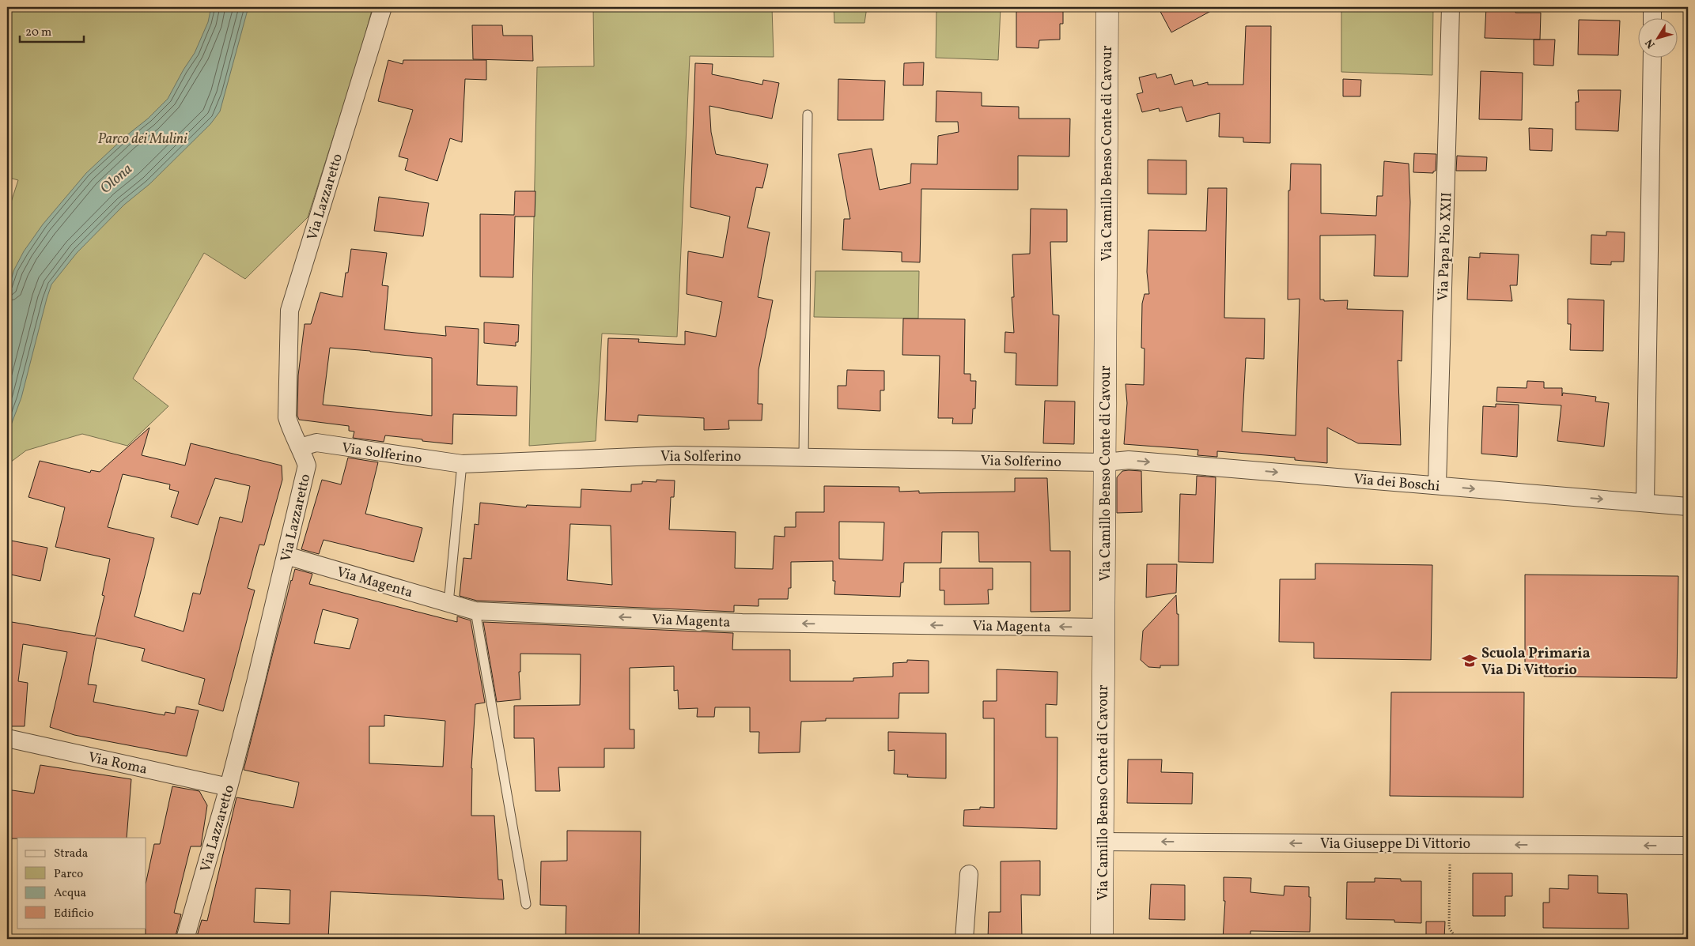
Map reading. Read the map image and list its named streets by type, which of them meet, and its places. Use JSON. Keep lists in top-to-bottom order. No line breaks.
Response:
{"streets":{"street":["Via Camillo Benso Conte di Cavour","Via Lazzaretto","Via Papa Pio XXII","Via Solferino","Via dei Boschi","Via Magenta","Via Roma","Via Giuseppe Di Vittorio"]},"crossings":[["Via Camillo Benso Conte di Cavour","Via Solferino"],["Via Camillo Benso Conte di Cavour","Via dei Boschi"],["Via Camillo Benso Conte di Cavour","Via Magenta"],["Via Camillo Benso Conte di Cavour","Via Giuseppe Di Vittorio"],["Via Lazzaretto","Via Solferino"],["Via Lazzaretto","Via Magenta"],["Via Lazzaretto","Via Roma"],["Via Papa Pio XXII","Via dei Boschi"],["Via Solferino","Via dei Boschi"]],"one_way":["Via dei Boschi","Via Magenta","Via Giuseppe Di Vittorio"],"water":["Olona"],"parks":["Parco dei Mulini"],"places":{"school or university":["Scuola Primaria Via Di Vittorio"]},"legend":["Strada","Parco","Acqua","Edificio"],"scale_bar":"20 m","north":"bottom left"}
